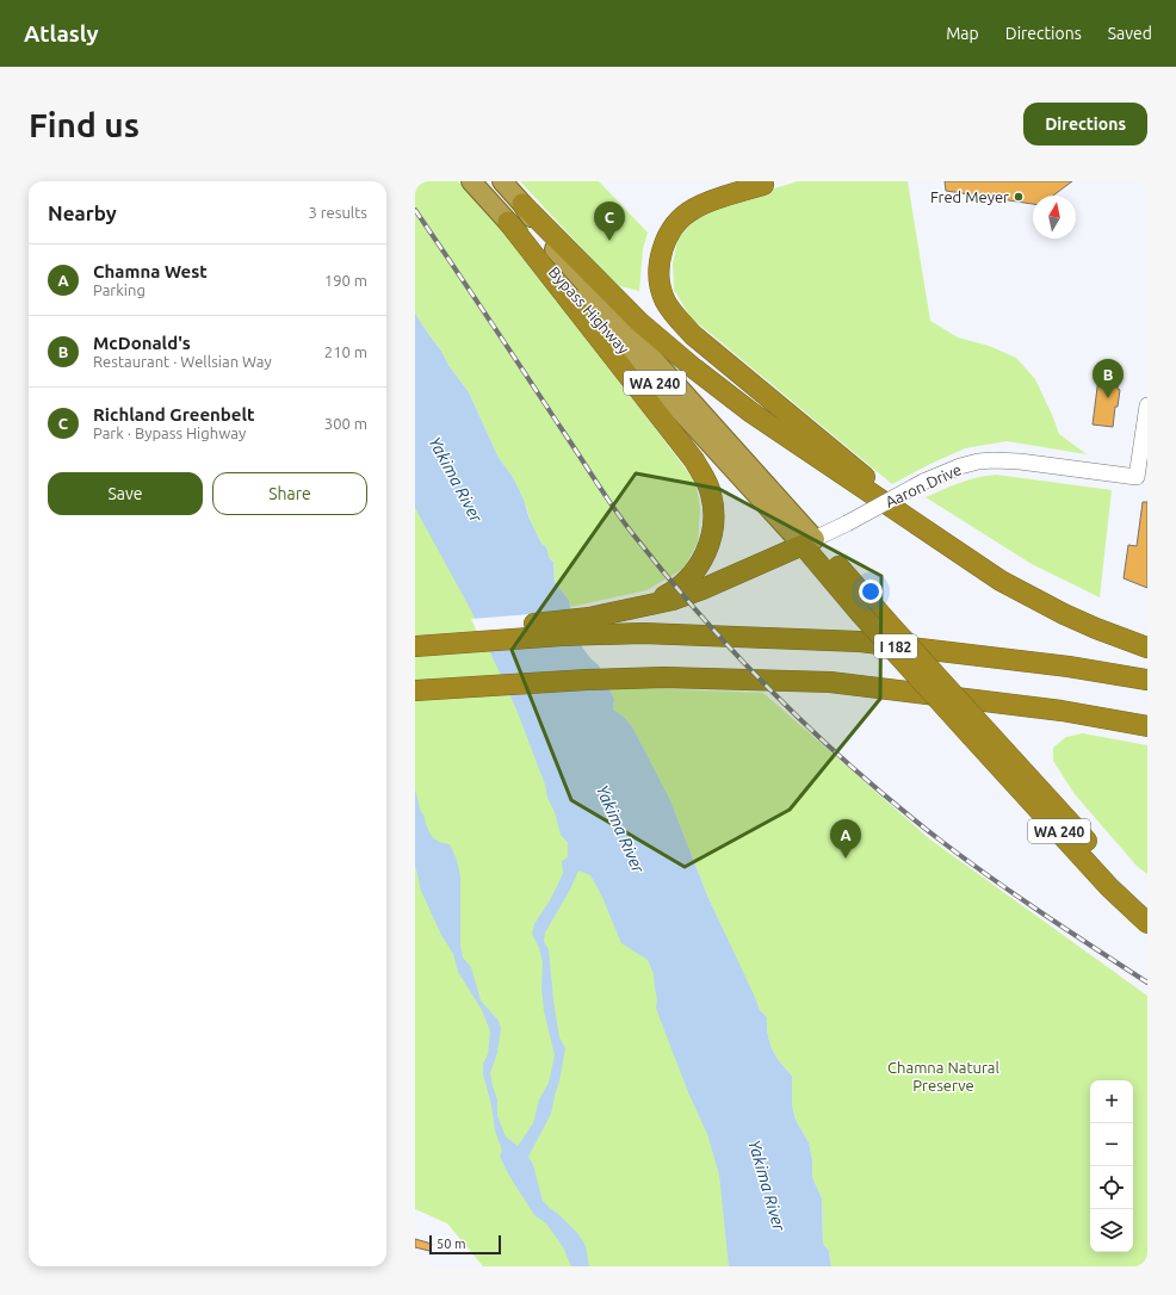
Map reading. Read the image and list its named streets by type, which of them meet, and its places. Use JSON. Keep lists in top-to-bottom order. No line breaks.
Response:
{"streets":{"highway":["Bypass Highway","WA 240","I 182"],"main road":["Aaron Drive"]},"crossings":[["Bypass Highway","WA 240"],["Bypass Highway","Aaron Drive"],["WA 240","Aaron Drive"]],"water":["Yakima River"],"parks":["Chamna Natural Preserve"],"places":["Fred Meyer"],"scale_bar":"50 m","north":"top","page":{"header":"Atlasly","nav":["Map","Directions","Saved"],"buttons":["Directions",["Save","Share"]],"title":"Find us","heading":["Nearby","3 results"],"pins":["C","B","A"],"list":[{"mark":"A","name":"Chamna West","note":"Parking","value":"190 m"},{"mark":"B","name":"McDonald's","note":"Restaurant · Wellsian Way","value":"210 m"},{"mark":"C","name":"Richland Greenbelt","note":"Park · Bypass Highway","value":"300 m"}],"map_buttons":["+","−"],"scale":"50 m"}}
